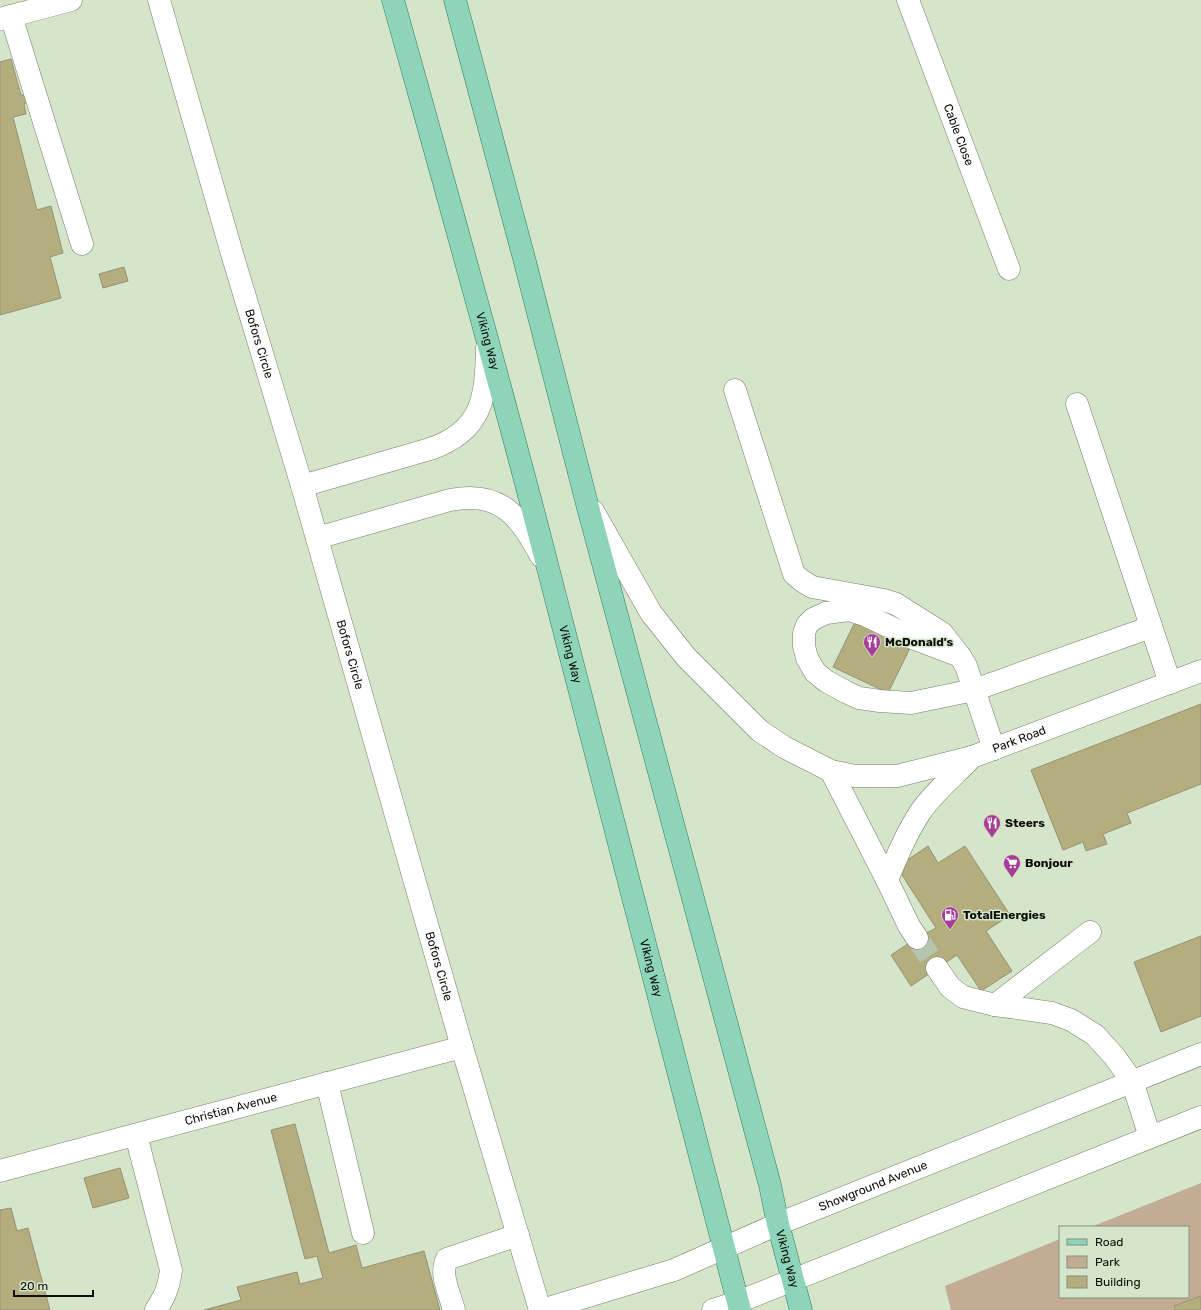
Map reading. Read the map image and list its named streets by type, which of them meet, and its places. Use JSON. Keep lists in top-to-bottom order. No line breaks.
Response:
{"streets":{"main road":["Viking Way"],"street":["Cable Close","Bofors Circle","Park Road","Christian Avenue","Showground Avenue"]},"crossings":[["Viking Way","Park Road"],["Viking Way","Showground Avenue"],["Bofors Circle","Christian Avenue"],["Bofors Circle","Showground Avenue"]],"places":{"restaurant":["McDonald's","Steers"],"supermarket":["Bonjour"],"fuel station":["TotalEnergies"]},"legend":["Road","Park","Building"],"scale_bar":"20 m"}
